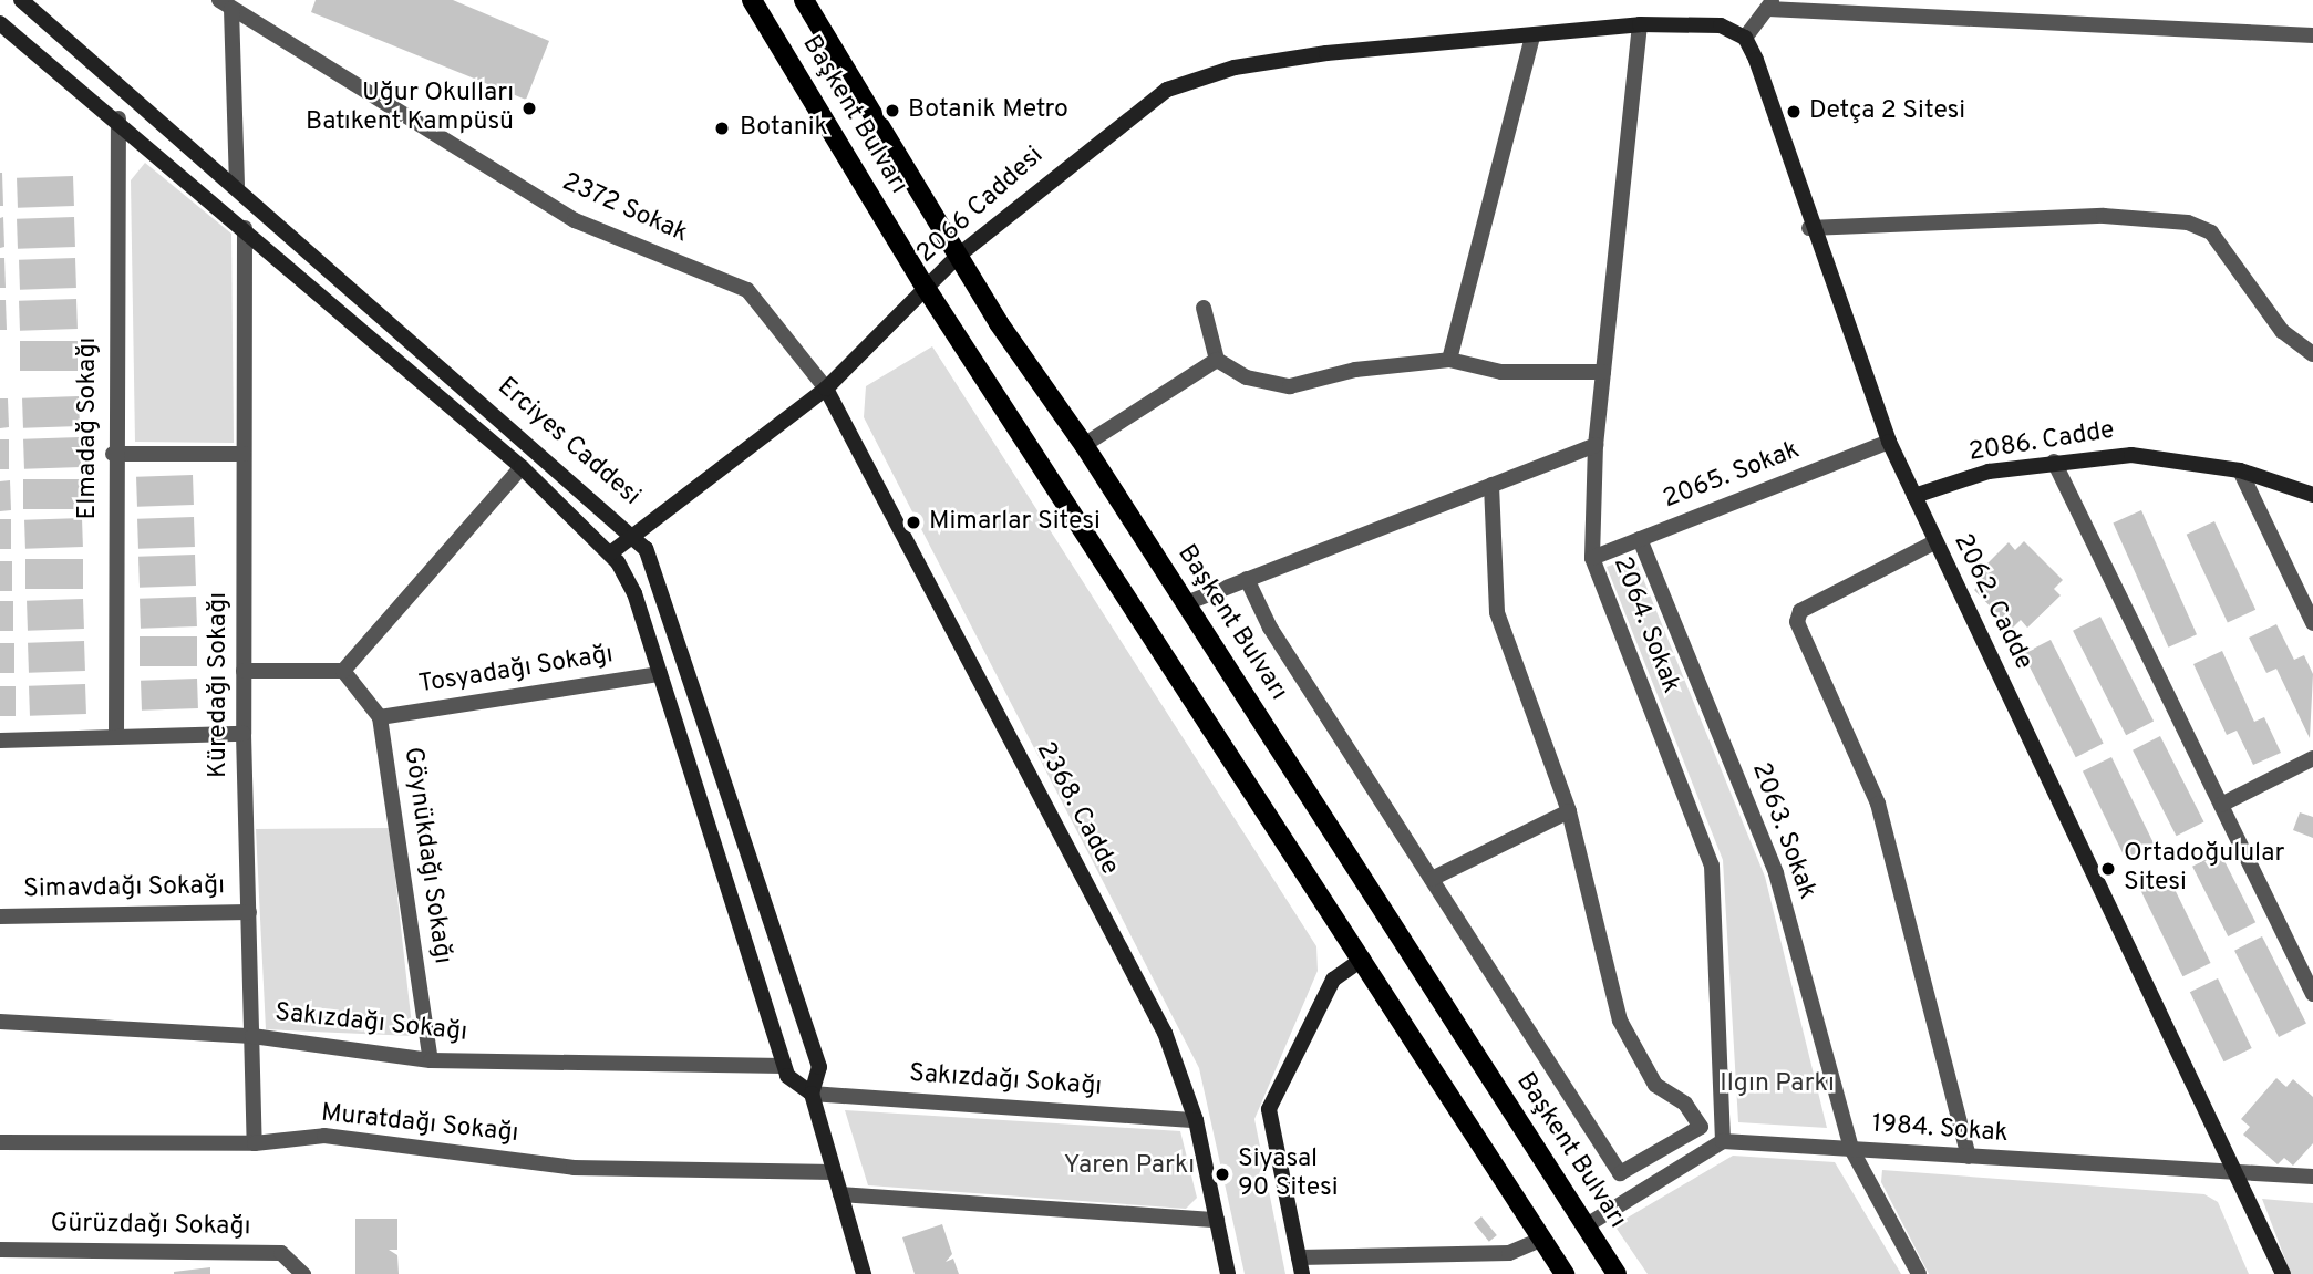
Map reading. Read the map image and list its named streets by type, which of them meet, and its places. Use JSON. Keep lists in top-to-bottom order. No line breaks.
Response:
{"streets":{"main road":["Başkent Bulvarı"],"street":["2066 Caddesi","2372 Sokak","Elmadağ Sokağı","Erciyes Caddesi","2086. Cadde","2065. Sokak","2062. Cadde","2064. Sokak","Tosyadağı Sokağı","Küredağı Sokağı","2368. Cadde","2063. Sokak","Göynükdağı Sokağı","Simavdağı Sokağı","Sakızdağı Sokağı","Muratdağı Sokağı","1984. Sokak","Gürüzdağı Sokağı"]},"crossings":[["Başkent Bulvarı","2066 Caddesi"],["2066 Caddesi","2372 Sokak"],["2066 Caddesi","Erciyes Caddesi"],["2066 Caddesi","2062. Cadde"],["2066 Caddesi","2064. Sokak"],["2066 Caddesi","2368. Cadde"],["2372 Sokak","2368. Cadde"],["Elmadağ Sokağı","Erciyes Caddesi"],["Erciyes Caddesi","Tosyadağı Sokağı"],["Erciyes Caddesi","Küredağı Sokağı"],["Erciyes Caddesi","Sakızdağı Sokağı"],["Erciyes Caddesi","Muratdağı Sokağı"],["2086. Cadde","2062. Cadde"],["2065. Sokak","2062. Cadde"],["2065. Sokak","2064. Sokak"],["2065. Sokak","2063. Sokak"],["2062. Cadde","1984. Sokak"],["2064. Sokak","1984. Sokak"],["Tosyadağı Sokağı","Göynükdağı Sokağı"],["Küredağı Sokağı","Simavdağı Sokağı"],["Küredağı Sokağı","Sakızdağı Sokağı"],["Küredağı Sokağı","Muratdağı Sokağı"],["2368. Cadde","Sakızdağı Sokağı"],["2063. Sokak","1984. Sokak"],["Göynükdağı Sokağı","Sakızdağı Sokağı"]],"parks":["Ilgın Parkı","Yaren Parkı"],"places":["Uğur Okulları Batıkent Kampüsü","Botanik Metro","Detça 2 Sitesi","Botanik","Mimarlar Sitesi","Ortadoğulular Sitesi","Siyasal 90 Sitesi"]}
